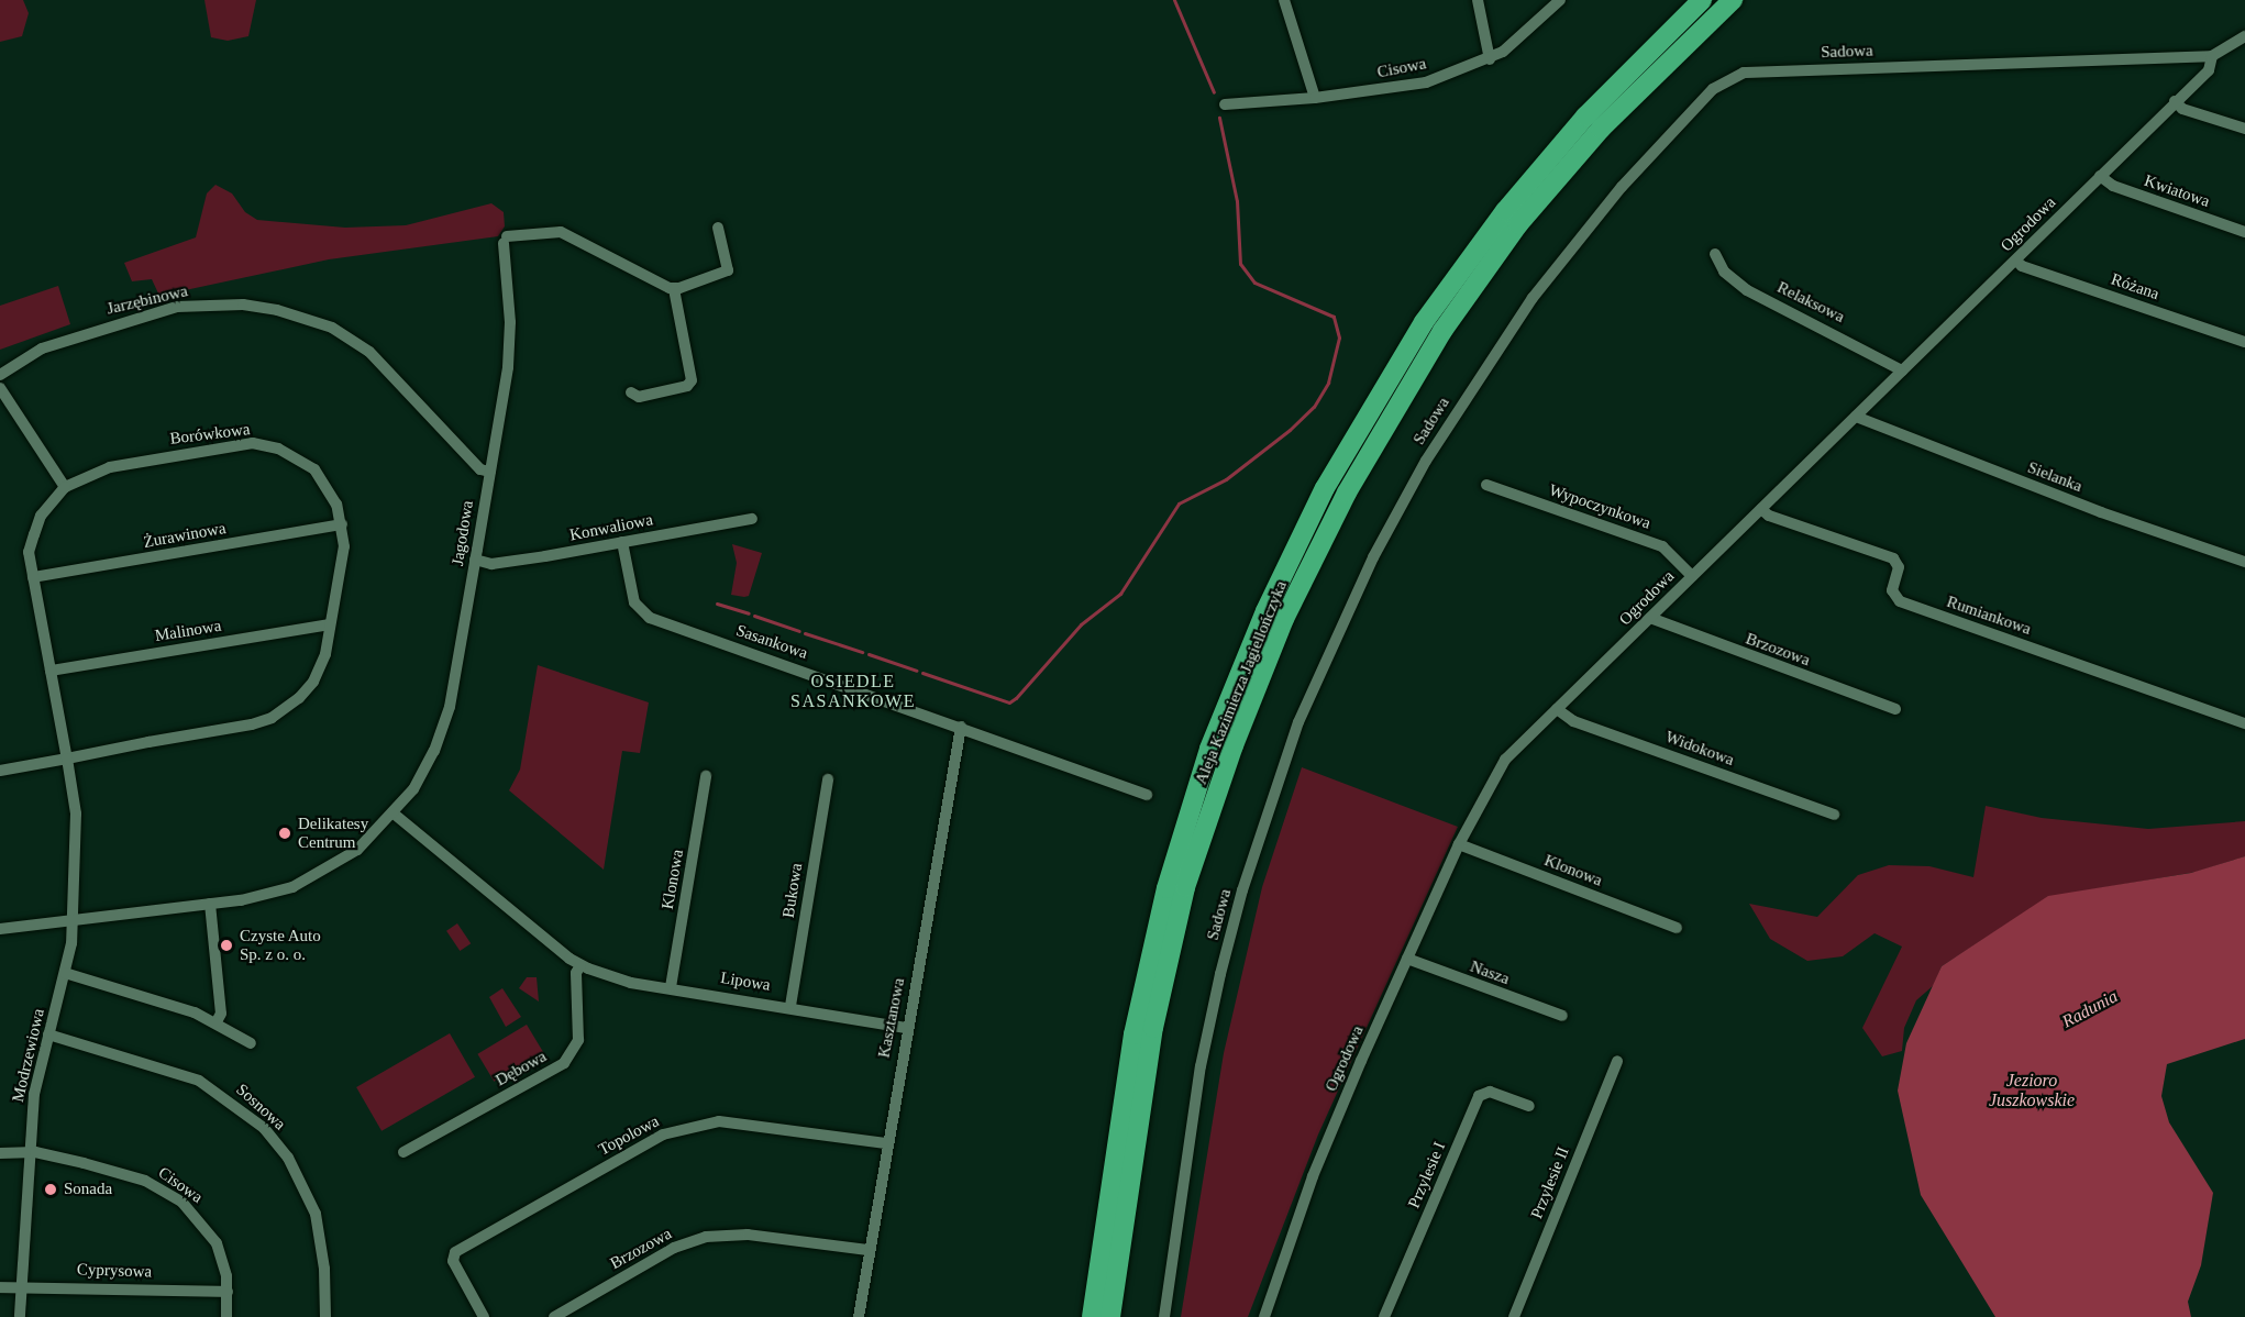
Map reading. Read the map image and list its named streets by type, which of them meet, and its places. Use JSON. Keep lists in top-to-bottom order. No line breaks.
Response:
{"streets":{"highway":["Aleja Kazimierza Jagiellończyka"],"street":["Sadowa","Cisowa","Kwiatowa","Ogrodowa","Różana","Jarzębinowa","Relaksowa","Borówkowa","Sielanka","Wypoczynkowa","Konwaliowa","Jagodowa","Żurawinowa","Rumiankowa","Malinowa","Sasankowa","Brzozowa","Widokowa","Klonowa","Bukowa","Nasza","Lipowa","Kasztanowa","Modrzewiowa","Dębowa","Sosnowa","Topolowa","Przylesie I","Przylesie II","Cyprysowa"]},"crossings":[["Sadowa","Ogrodowa"],["Cisowa","Modrzewiowa"],["Cisowa","Cyprysowa"],["Kwiatowa","Ogrodowa"],["Ogrodowa","Różana"],["Ogrodowa","Relaksowa"],["Ogrodowa","Sielanka"],["Ogrodowa","Wypoczynkowa"],["Ogrodowa","Rumiankowa"],["Ogrodowa","Brzozowa"],["Ogrodowa","Widokowa"],["Ogrodowa","Klonowa"],["Ogrodowa","Nasza"],["Jarzębinowa","Jagodowa"],["Borówkowa","Jagodowa"],["Borówkowa","Żurawinowa"],["Borówkowa","Malinowa"],["Borówkowa","Modrzewiowa"],["Konwaliowa","Jagodowa"],["Konwaliowa","Sasankowa"],["Jagodowa","Lipowa"],["Jagodowa","Modrzewiowa"],["Sasankowa","Kasztanowa"],["Brzozowa","Kasztanowa"],["Klonowa","Lipowa"],["Bukowa","Lipowa"],["Lipowa","Kasztanowa"],["Lipowa","Dębowa"],["Kasztanowa","Topolowa"],["Modrzewiowa","Sosnowa"],["Modrzewiowa","Cyprysowa"]],"districts":["OSIEDLE SASANKOWE"],"water":["Radunia","Jezioro Juszkowskie"],"places":["Delikatesy Centrum","Czyste Auto Sp. z o. o.","Sonada"]}
